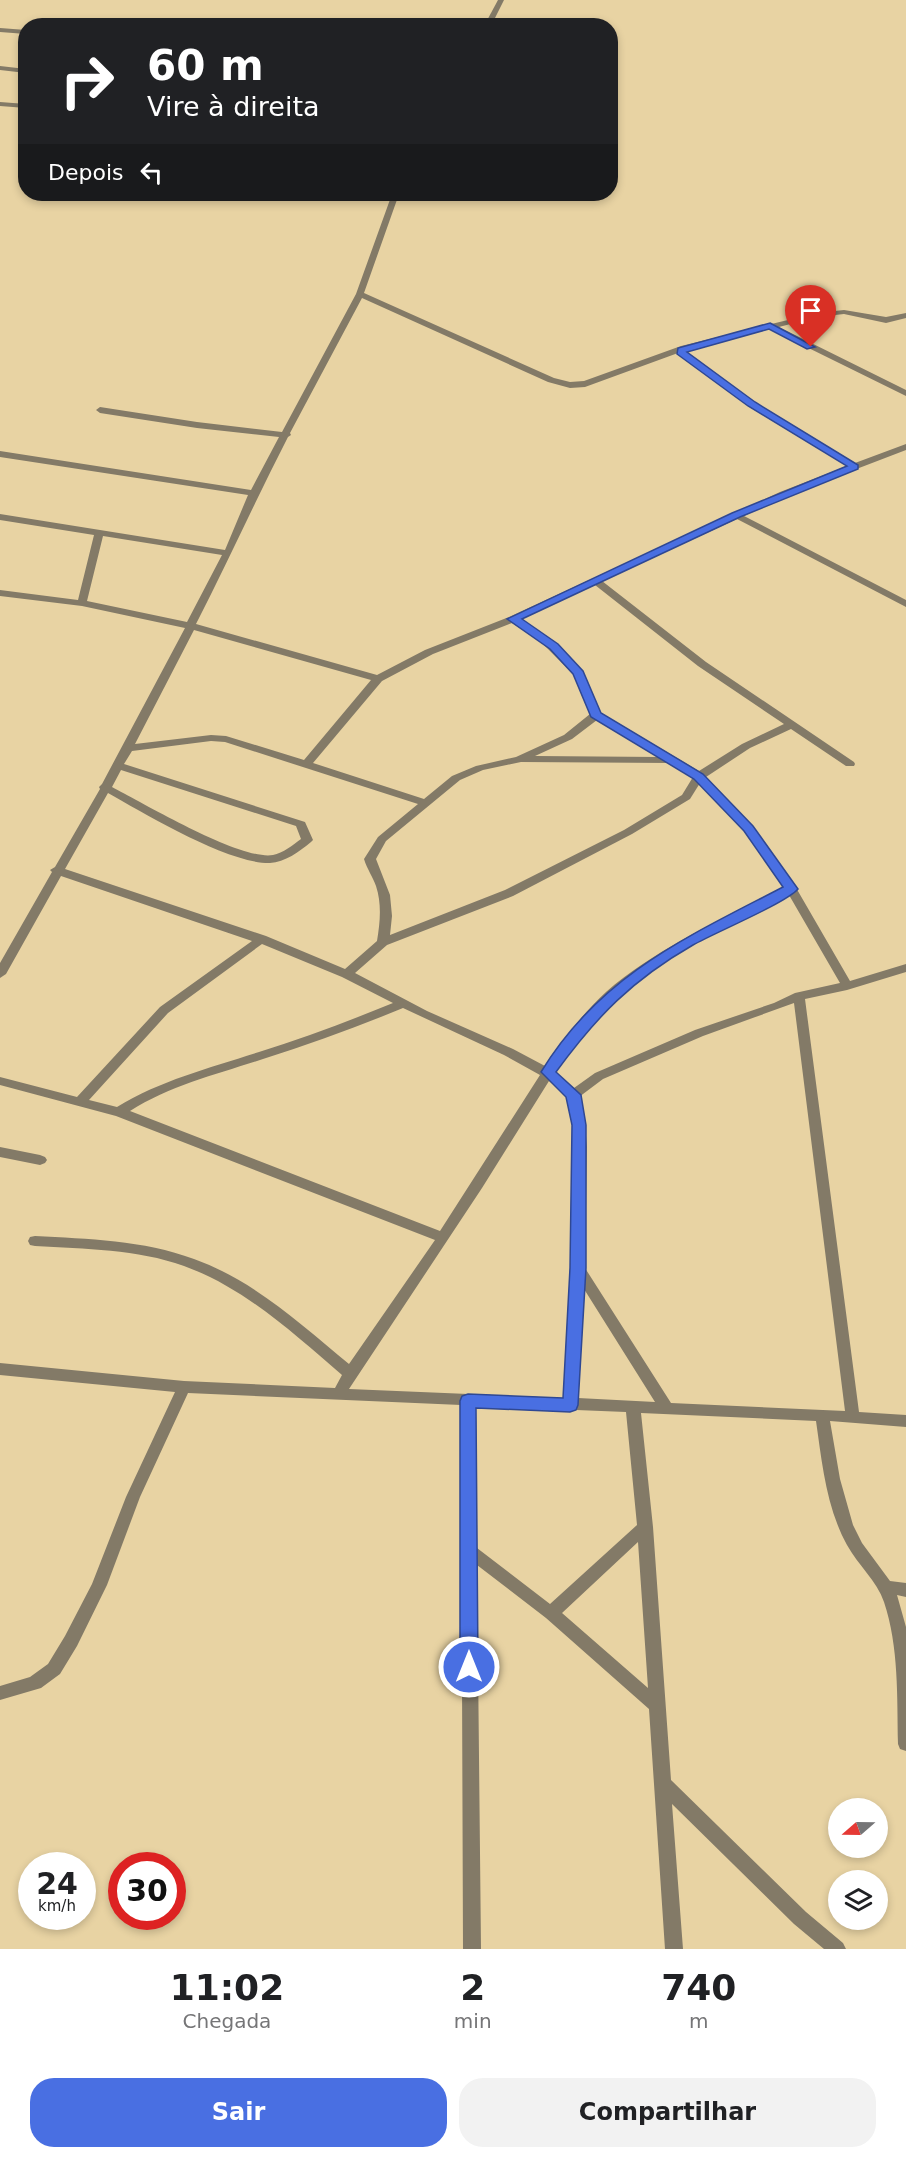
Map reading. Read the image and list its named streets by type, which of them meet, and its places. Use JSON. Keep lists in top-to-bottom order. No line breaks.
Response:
{"north":"left","page":{"turn":["60 m","Vire à direita"],"then":"Depois","speed":"24 km/h","limit":"30","eta":["11:02","Chegada","2","min","740","m"],"buttons":["Sair","Compartilhar"]}}
